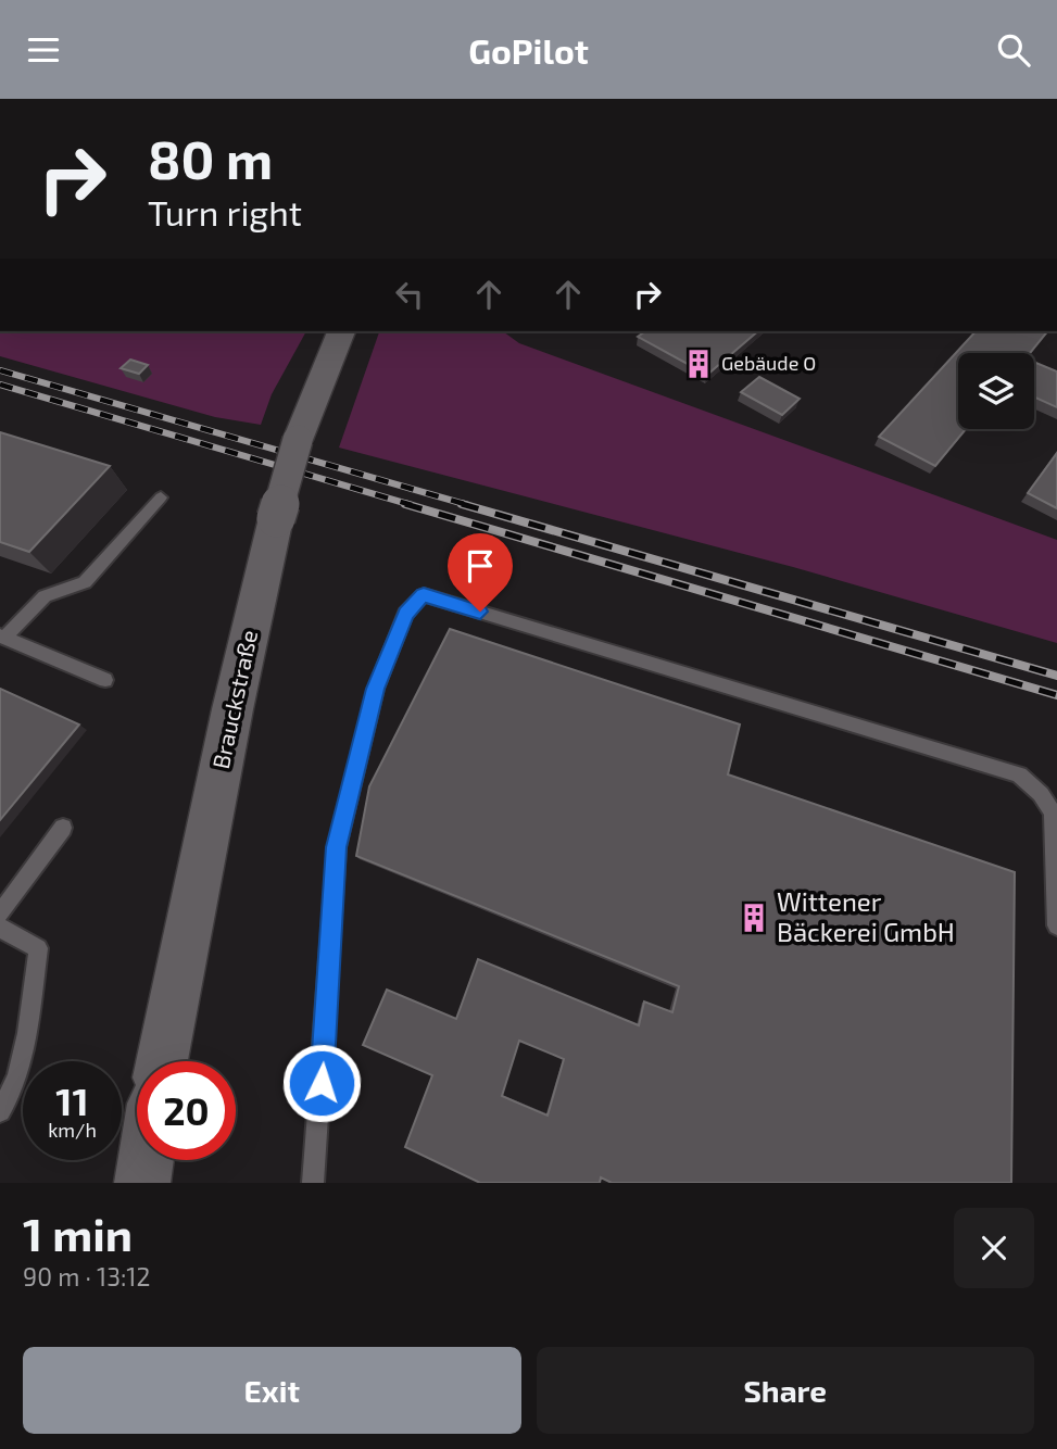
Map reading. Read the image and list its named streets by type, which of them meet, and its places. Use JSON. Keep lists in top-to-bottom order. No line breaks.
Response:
{"streets":{"street":["Brauckstraße"]},"places":{"building":["Gebäude O","Wittener Bäckerei GmbH"]},"page":{"header":"GoPilot","turn":["80 m","Turn right"],"speed":"11 km/h","limit":"20","heading":["1 min","90 m · 13:12"],"buttons":["Exit","Share"]}}
